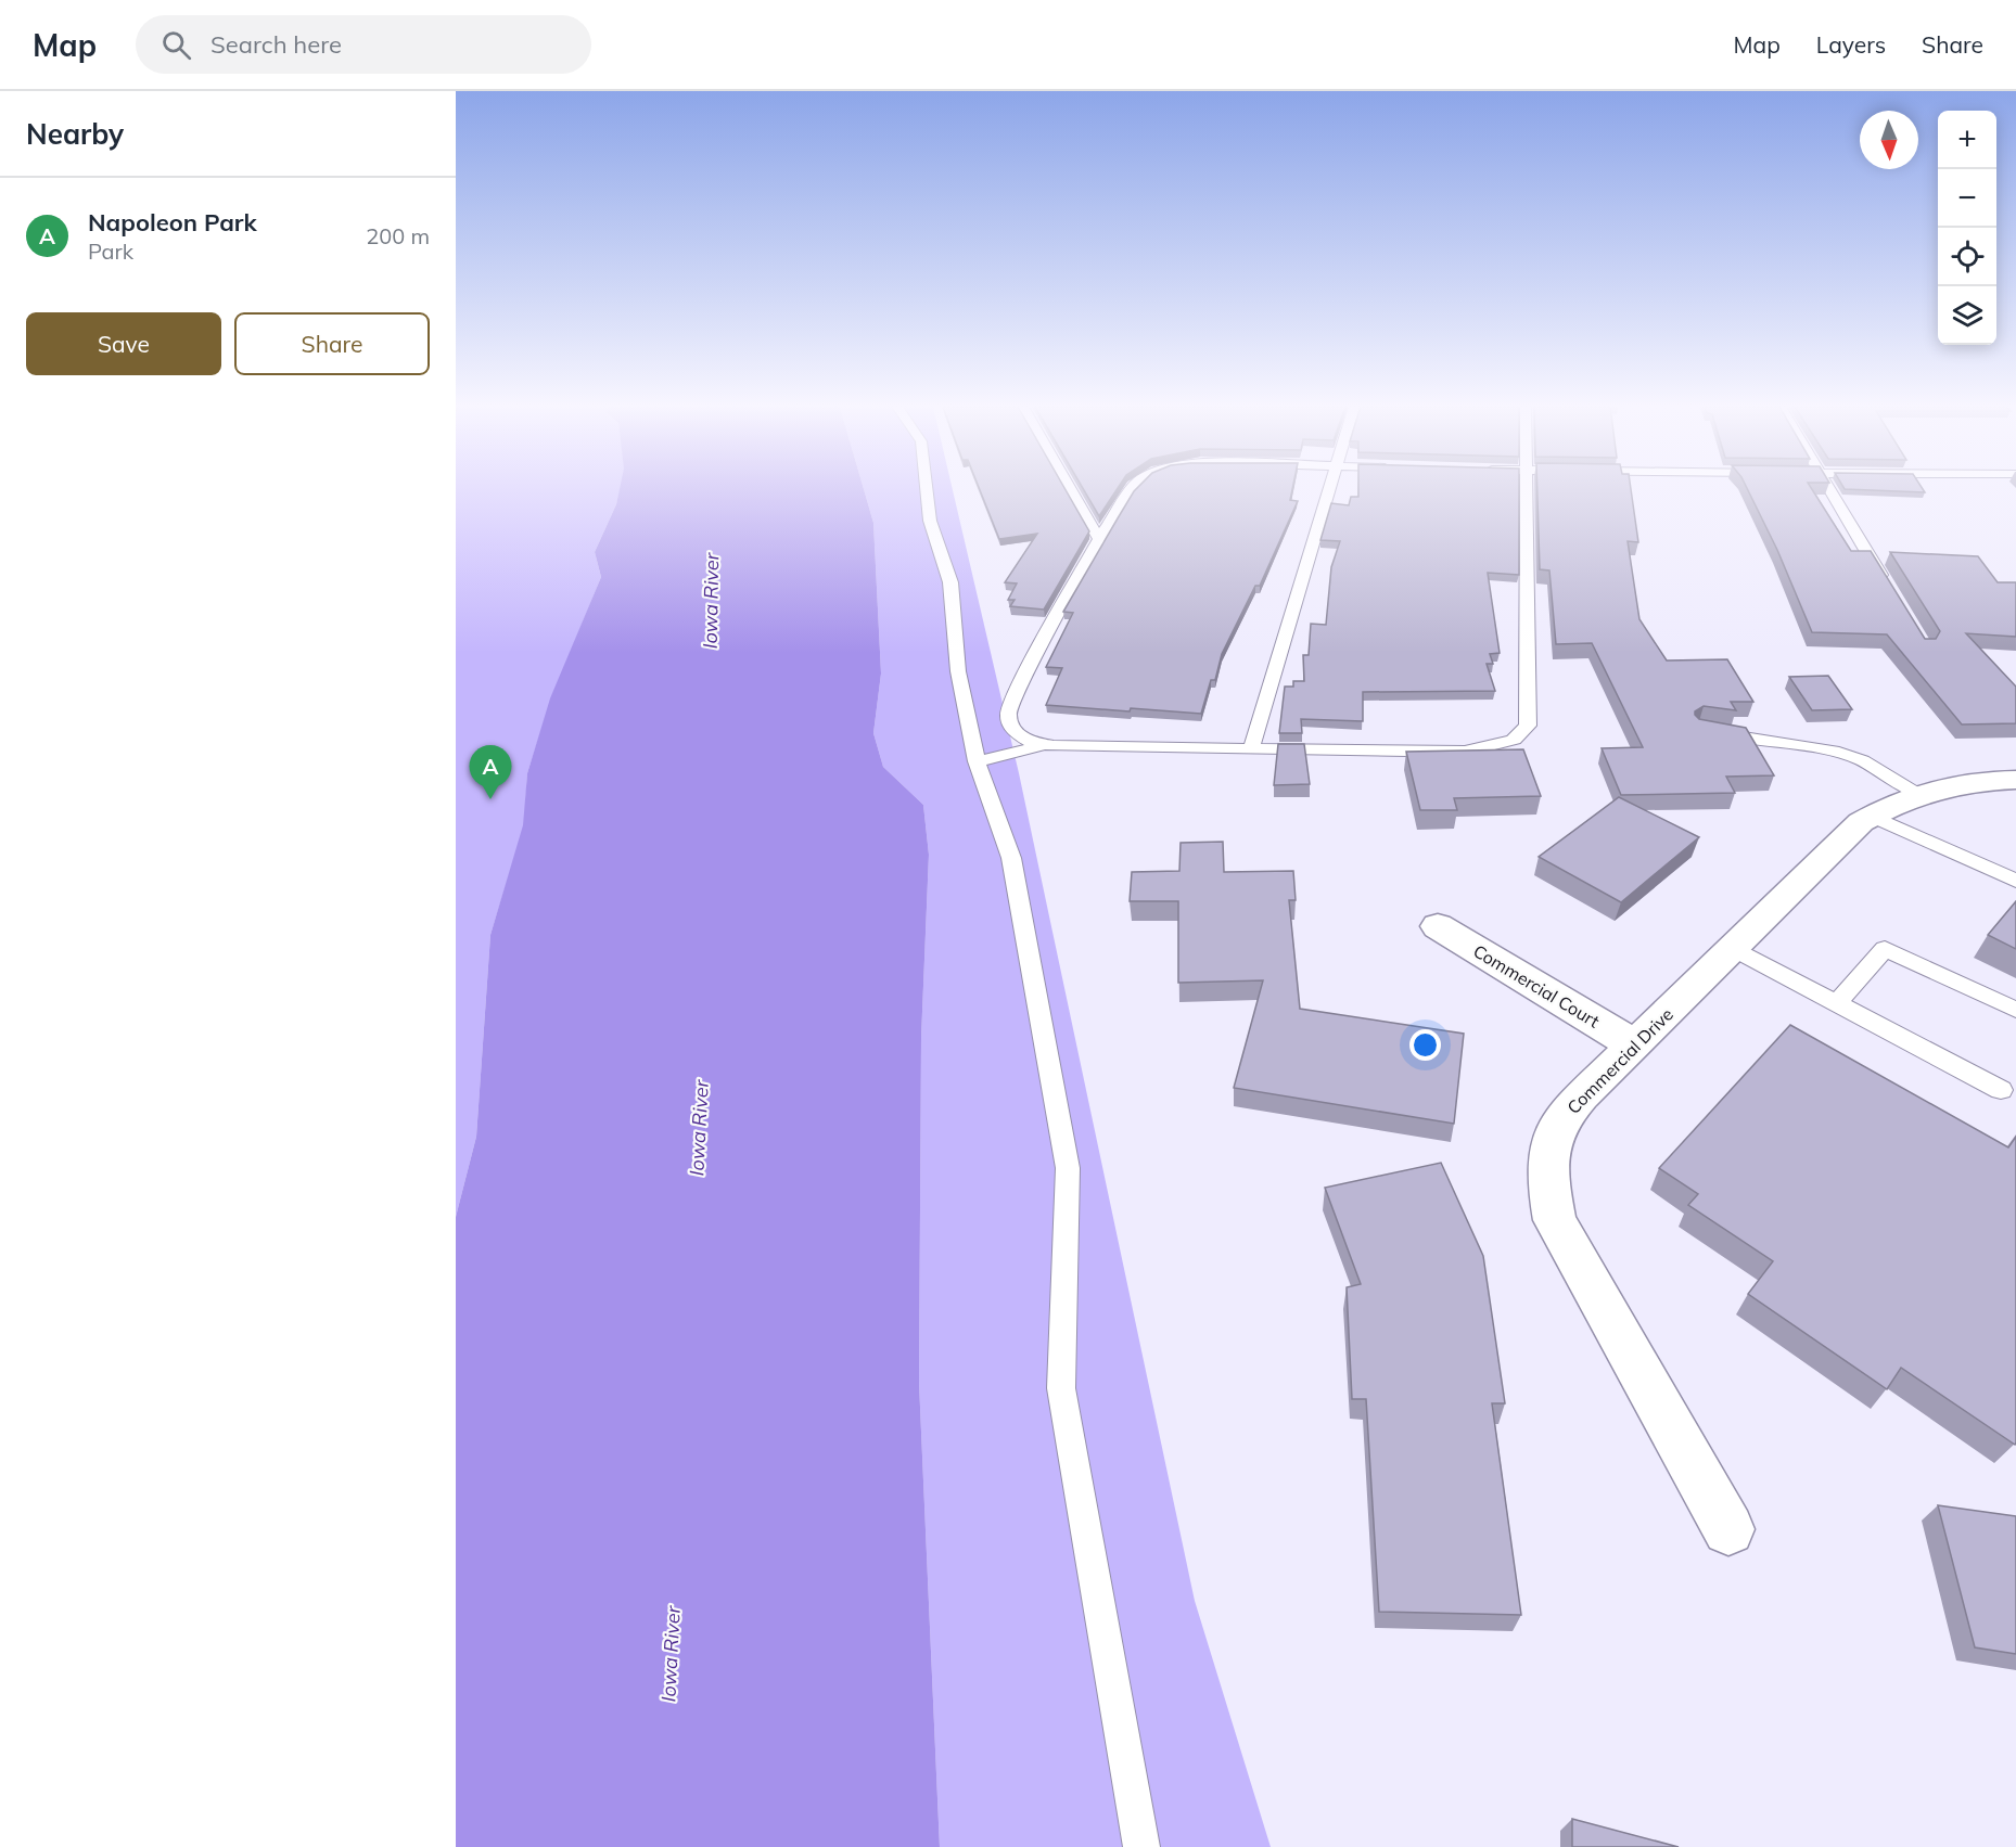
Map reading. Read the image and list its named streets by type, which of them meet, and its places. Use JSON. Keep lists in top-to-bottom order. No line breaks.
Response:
{"streets":{"street":["Commercial Court","Commercial Drive"]},"crossings":[["Commercial Court","Commercial Drive"]],"water":["Iowa River"],"north":"bottom","page":{"header":"Map","search":"Search here","nav":["Map","Layers","Share"],"heading":"Nearby","map_buttons":["+","−"],"list":[{"mark":"A","name":"Napoleon Park","note":"Park","value":"200 m"}],"buttons":["Save","Share"],"pins":"A"}}
